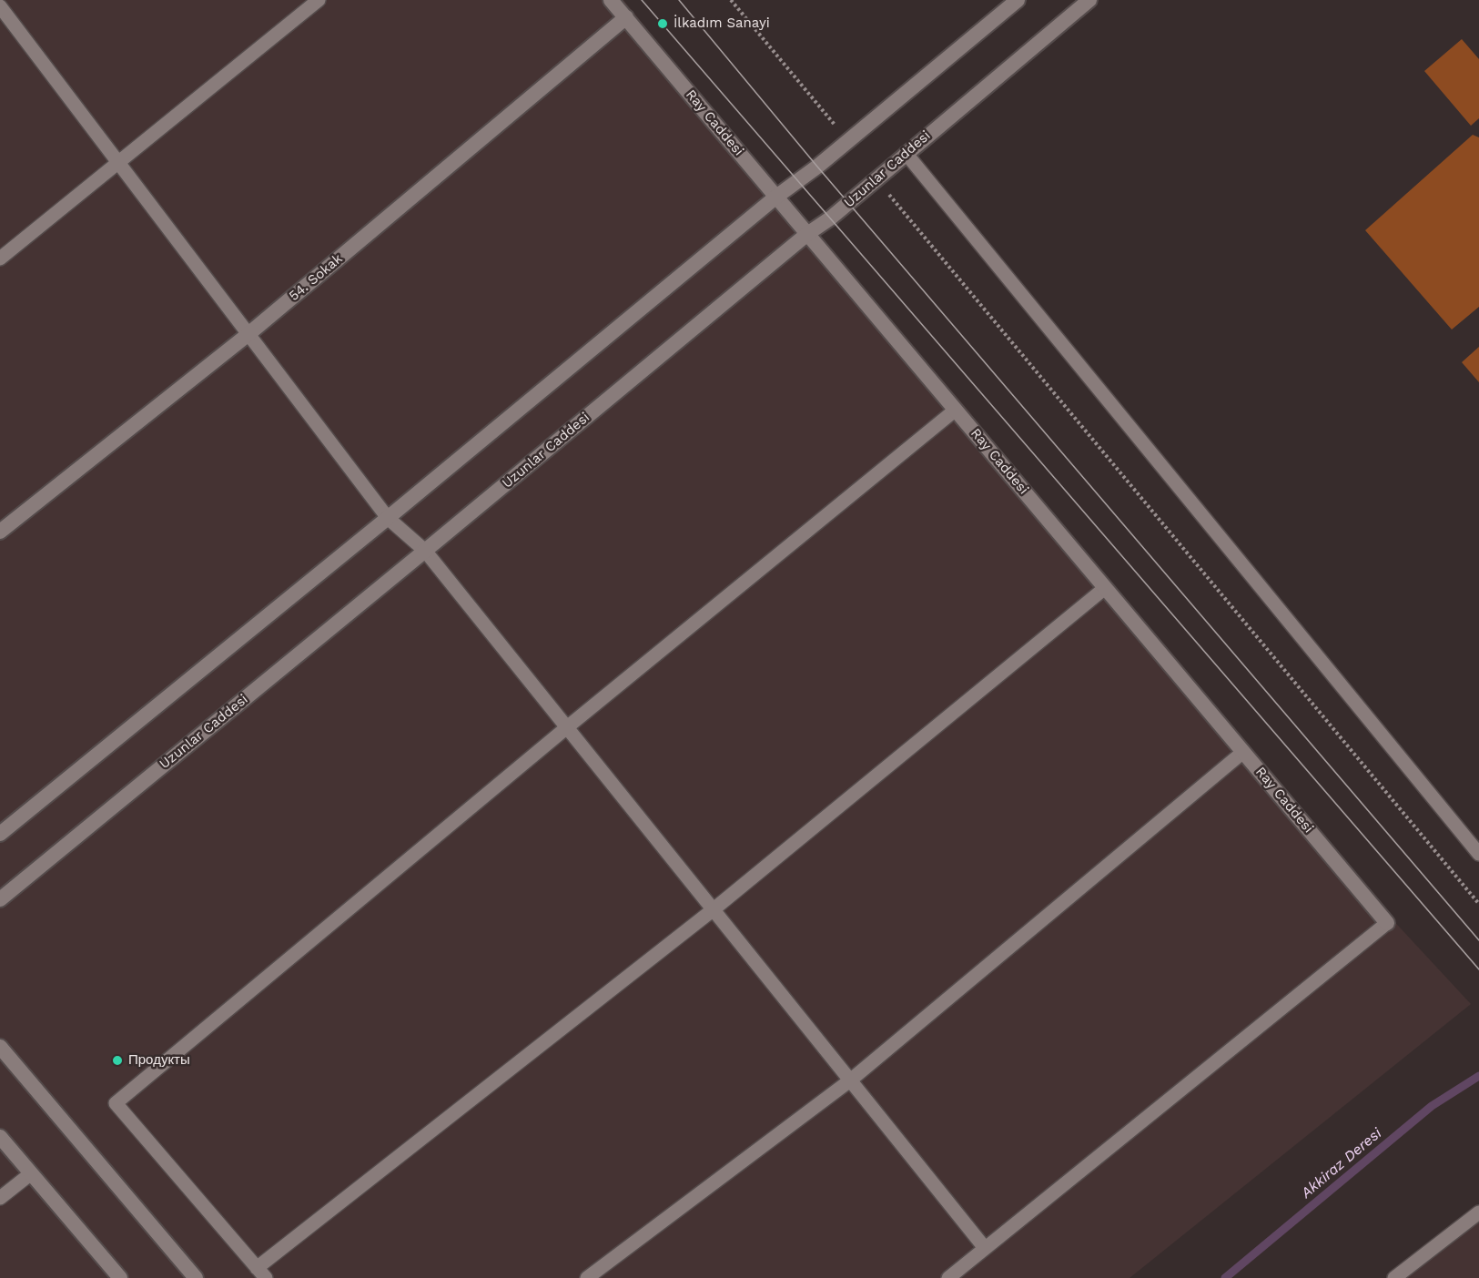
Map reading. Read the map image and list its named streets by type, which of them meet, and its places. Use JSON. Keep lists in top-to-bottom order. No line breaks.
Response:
{"streets":{"street":["Ray Caddesi","Uzunlar Caddesi","54. Sokak"]},"crossings":[["Ray Caddesi","Uzunlar Caddesi"],["Ray Caddesi","54. Sokak"]],"water":["Akkiraz Deresi"],"places":["İlkadım Sanayi","Продукты"]}
